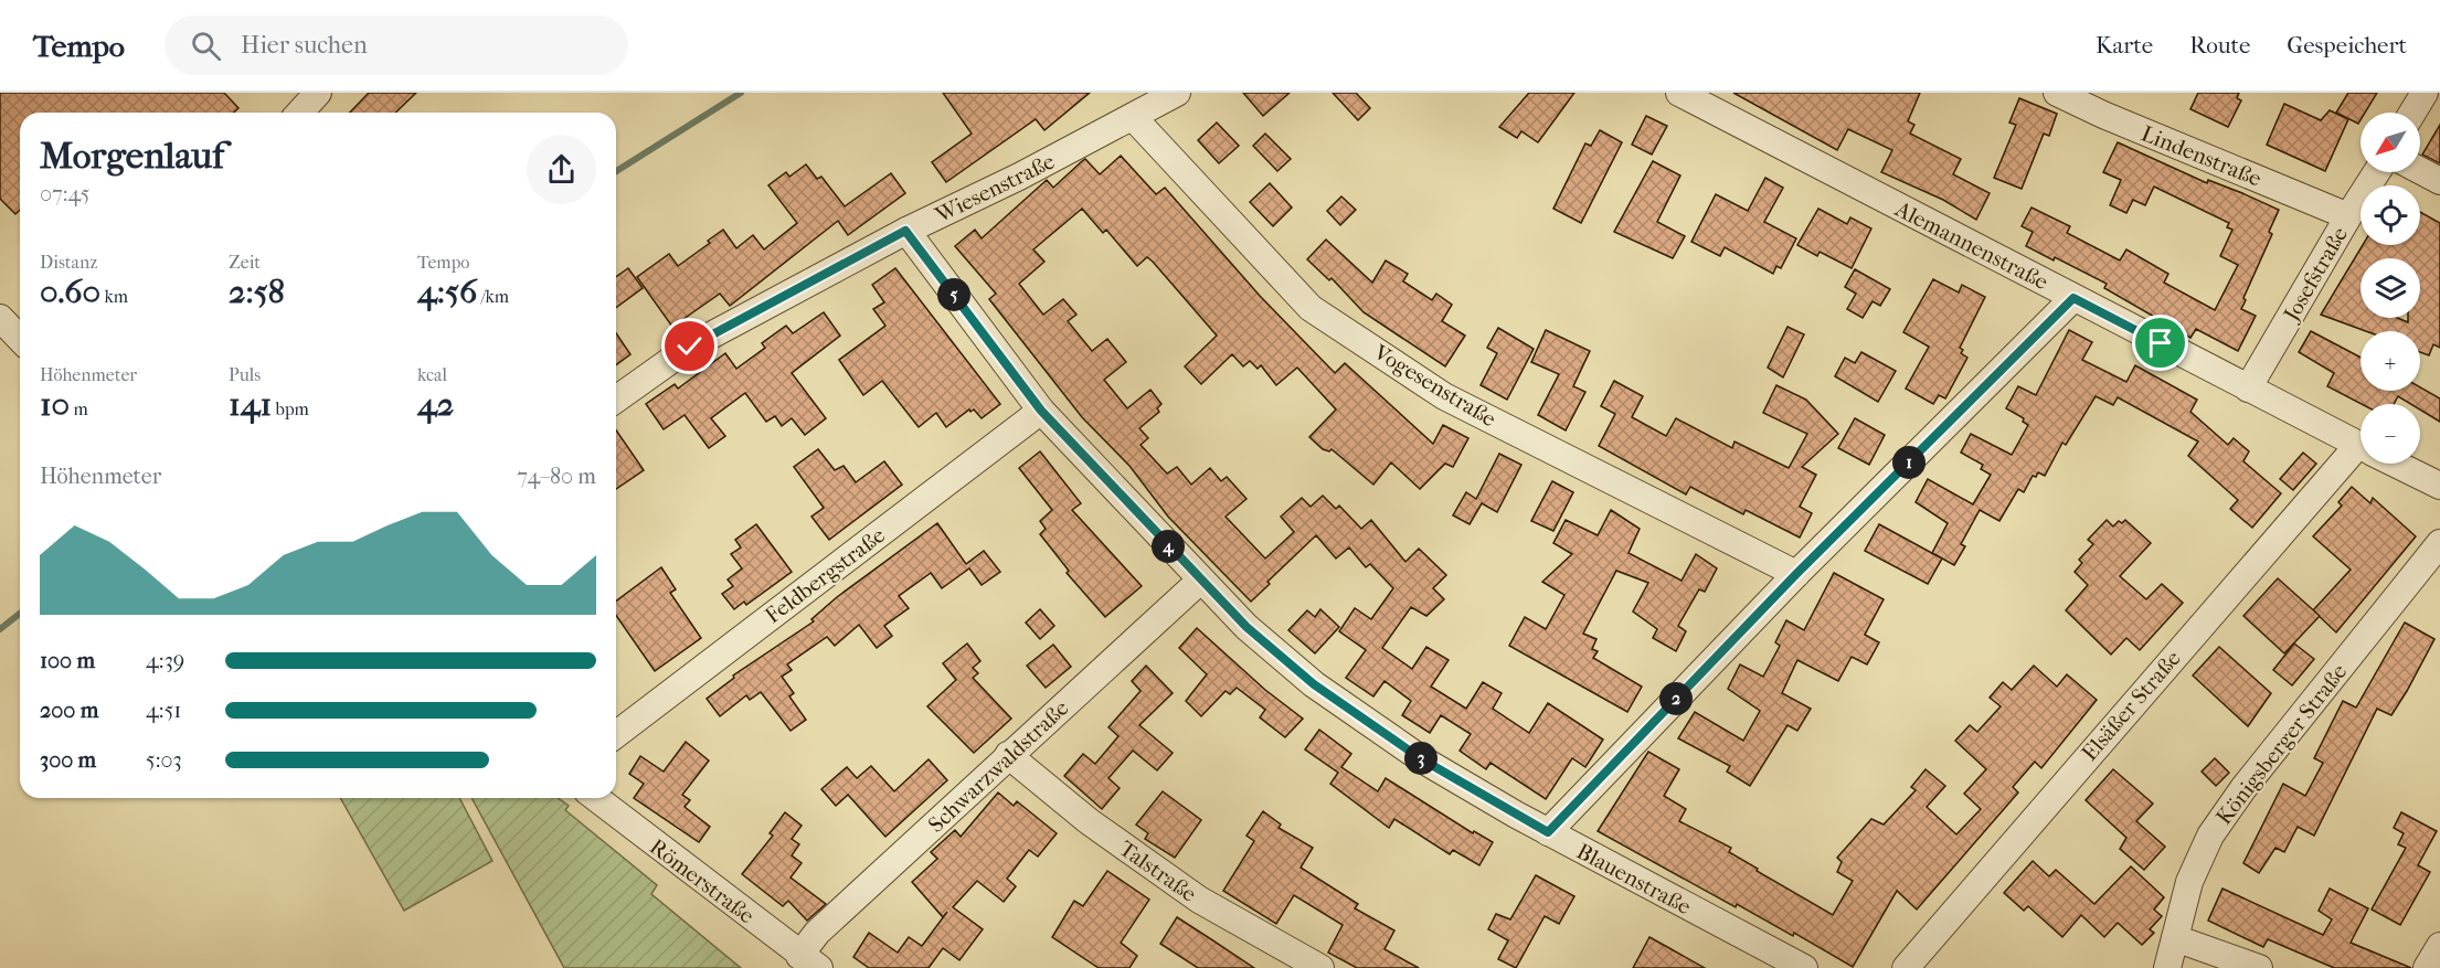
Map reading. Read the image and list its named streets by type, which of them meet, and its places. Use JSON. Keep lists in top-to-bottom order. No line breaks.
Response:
{"streets":{"street":["Lindenstraße","Wiesenstraße","Alemannenstraße","Josefstraße","Vogesenstraße","Feldbergstraße","Elsäßer Straße","Königsberger Straße","Schwarzwaldstraße","Talstraße","Blauenstraße","Römerstraße"]},"crossings":[["Lindenstraße","Josefstraße"],["Wiesenstraße","Vogesenstraße"],["Wiesenstraße","Blauenstraße"],["Alemannenstraße","Josefstraße"],["Feldbergstraße","Blauenstraße"],["Schwarzwaldstraße","Talstraße"],["Schwarzwaldstraße","Blauenstraße"],["Schwarzwaldstraße","Römerstraße"]],"north":"bottom left","page":{"header":"Tempo","search":"Hier suchen","nav":["Karte","Route","Gespeichert"],"map_buttons":["+","−"],"heading":["Morgenlauf","07:45"],"stats":[["Distanz","0.60 km"],["Zeit","2:58"],["Tempo","4:56 /km"],["Höhenmeter","10 m"],["Puls","141 bpm"],["kcal","42"]],"pins":["5","1","4","2","3"],"chart":["Höhenmeter","74–80 m"],"list":[{"name":"100 m","note":"4:39"},{"name":"200 m","note":"4:51"},{"name":"300 m","note":"5:03"}]}}
